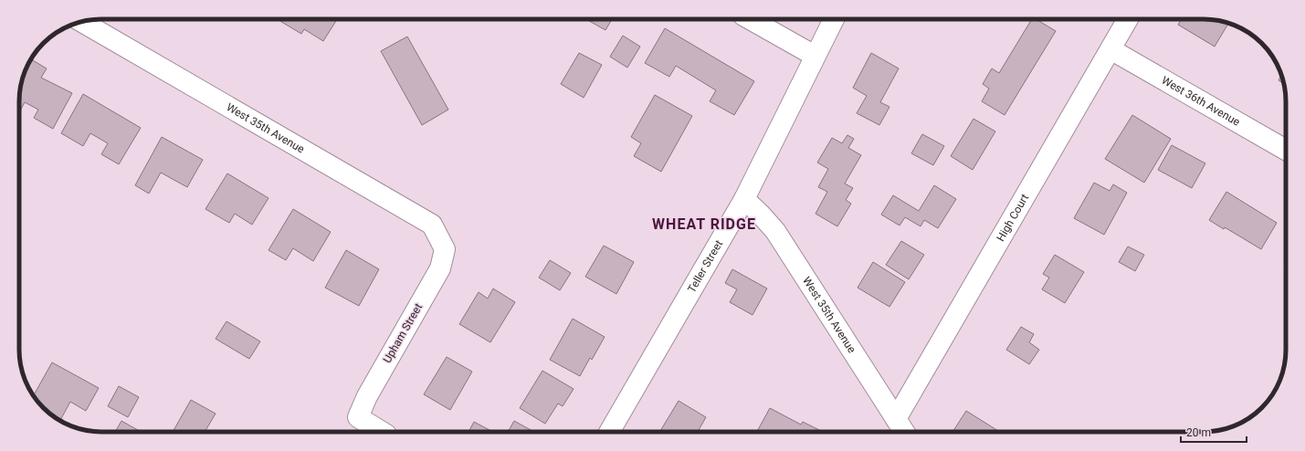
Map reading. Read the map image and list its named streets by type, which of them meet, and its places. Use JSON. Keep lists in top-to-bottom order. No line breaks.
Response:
{"streets":{"street":["West 36th Avenue","West 35th Avenue","High Court","Teller Street","Upham Street"]},"crossings":[["West 36th Avenue","High Court"],["West 35th Avenue","High Court"],["West 35th Avenue","Teller Street"],["West 35th Avenue","Upham Street"]],"districts":["WHEAT RIDGE"],"scale_bar":"20 m"}
